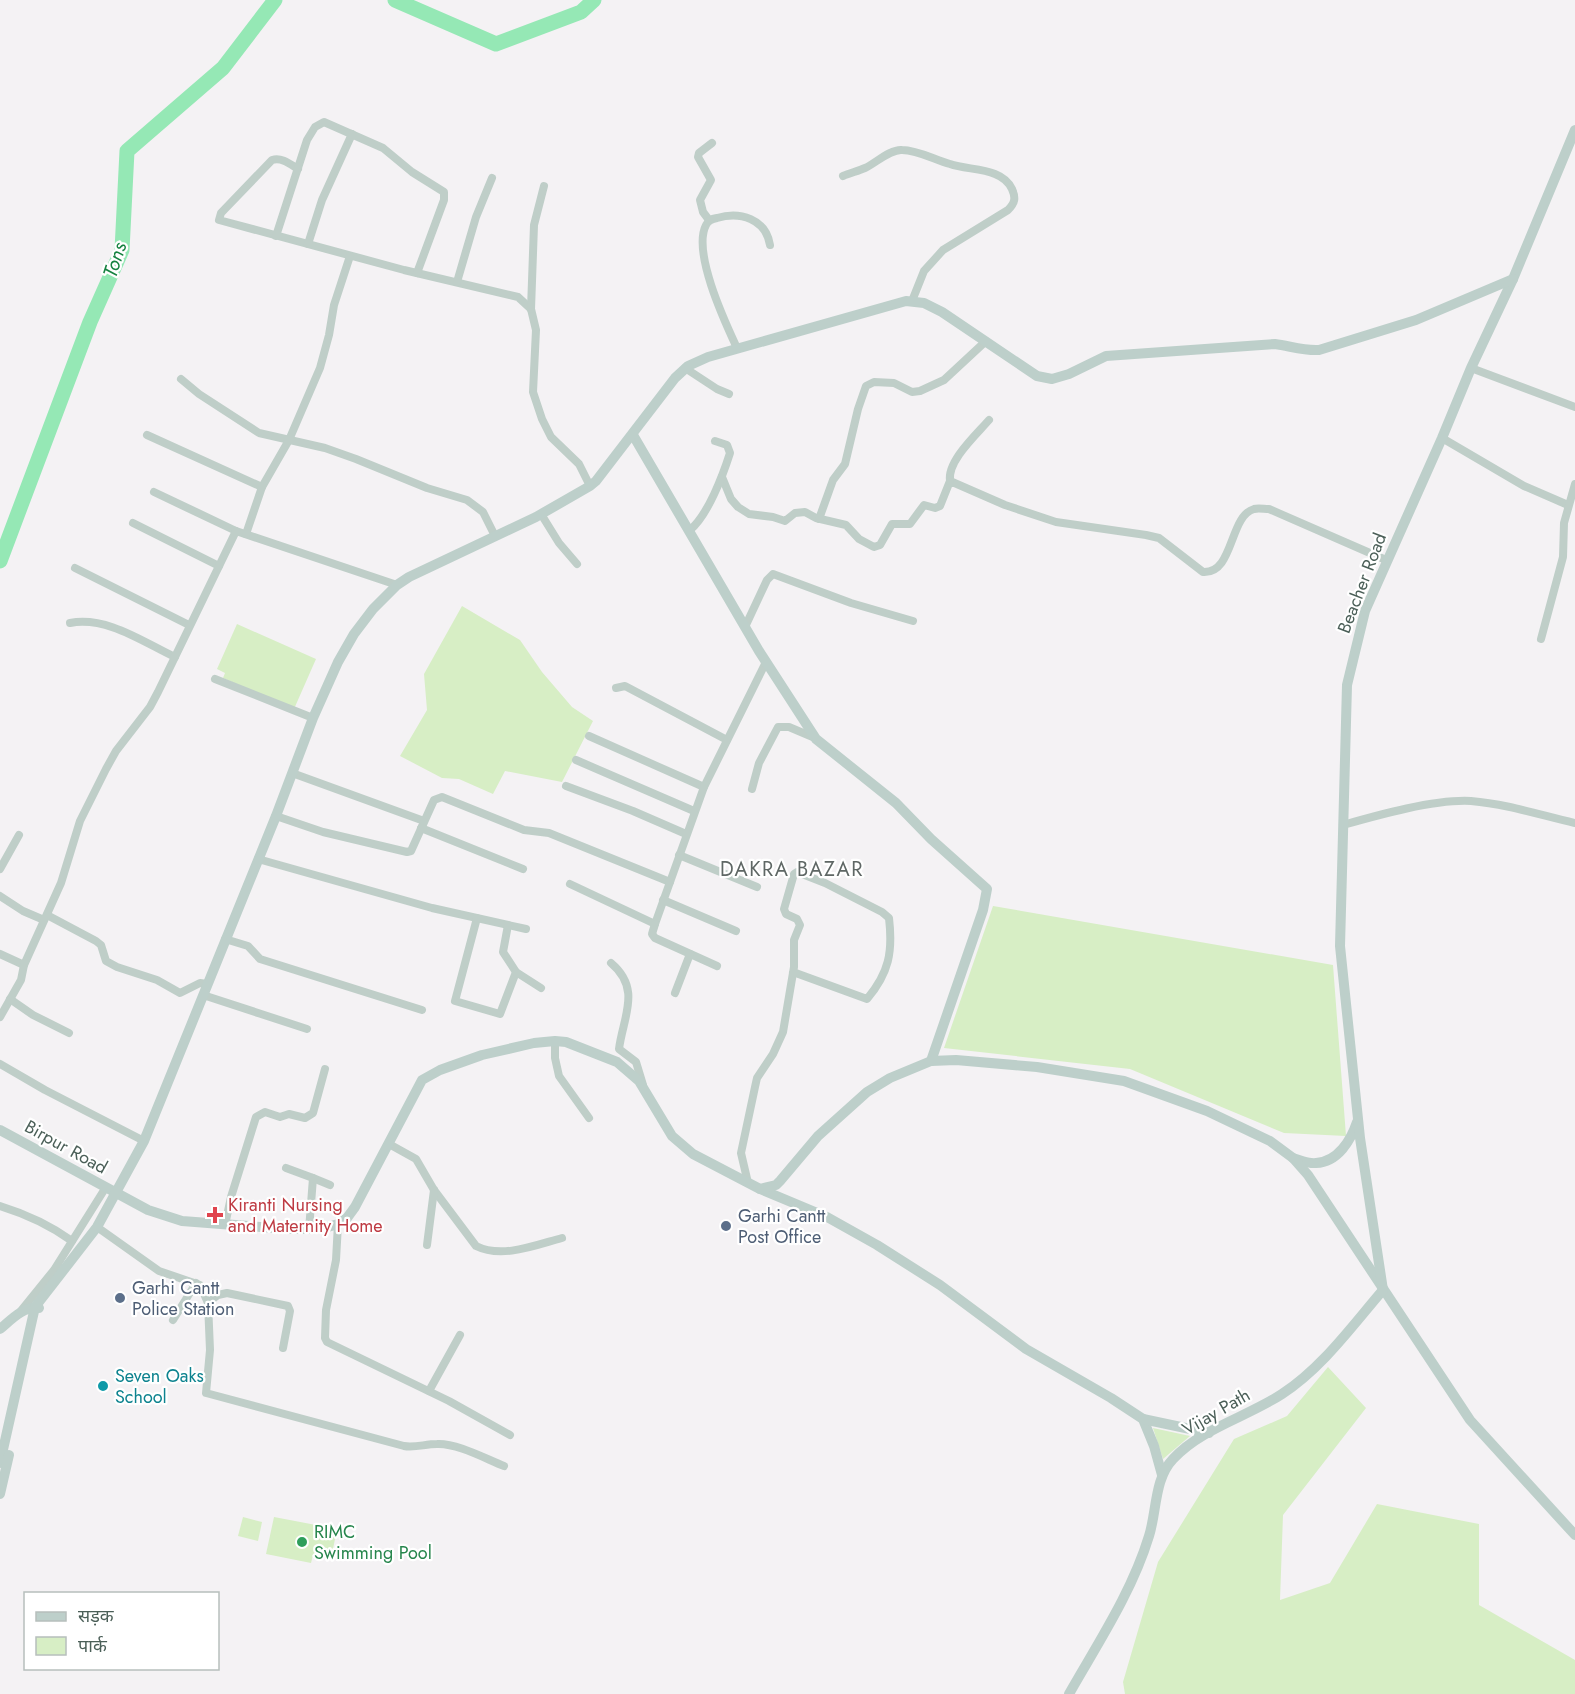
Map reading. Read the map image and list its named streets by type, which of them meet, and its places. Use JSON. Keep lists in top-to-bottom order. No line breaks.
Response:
{"streets":{"street":["Beacher Road","Birpur Road","Vijay Path"]},"crossings":[["Beacher Road","Vijay Path"]],"districts":["DAKRA BAZAR"],"water":["Tons"],"places":{"health":["Kiranti Nursing and Maternity Home"],"other":["Garhi Cantt Post Office","Garhi Cantt Police Station","Seven Oaks School","RIMC Swimming Pool"]},"legend":["सड़क","पार्क"]}
